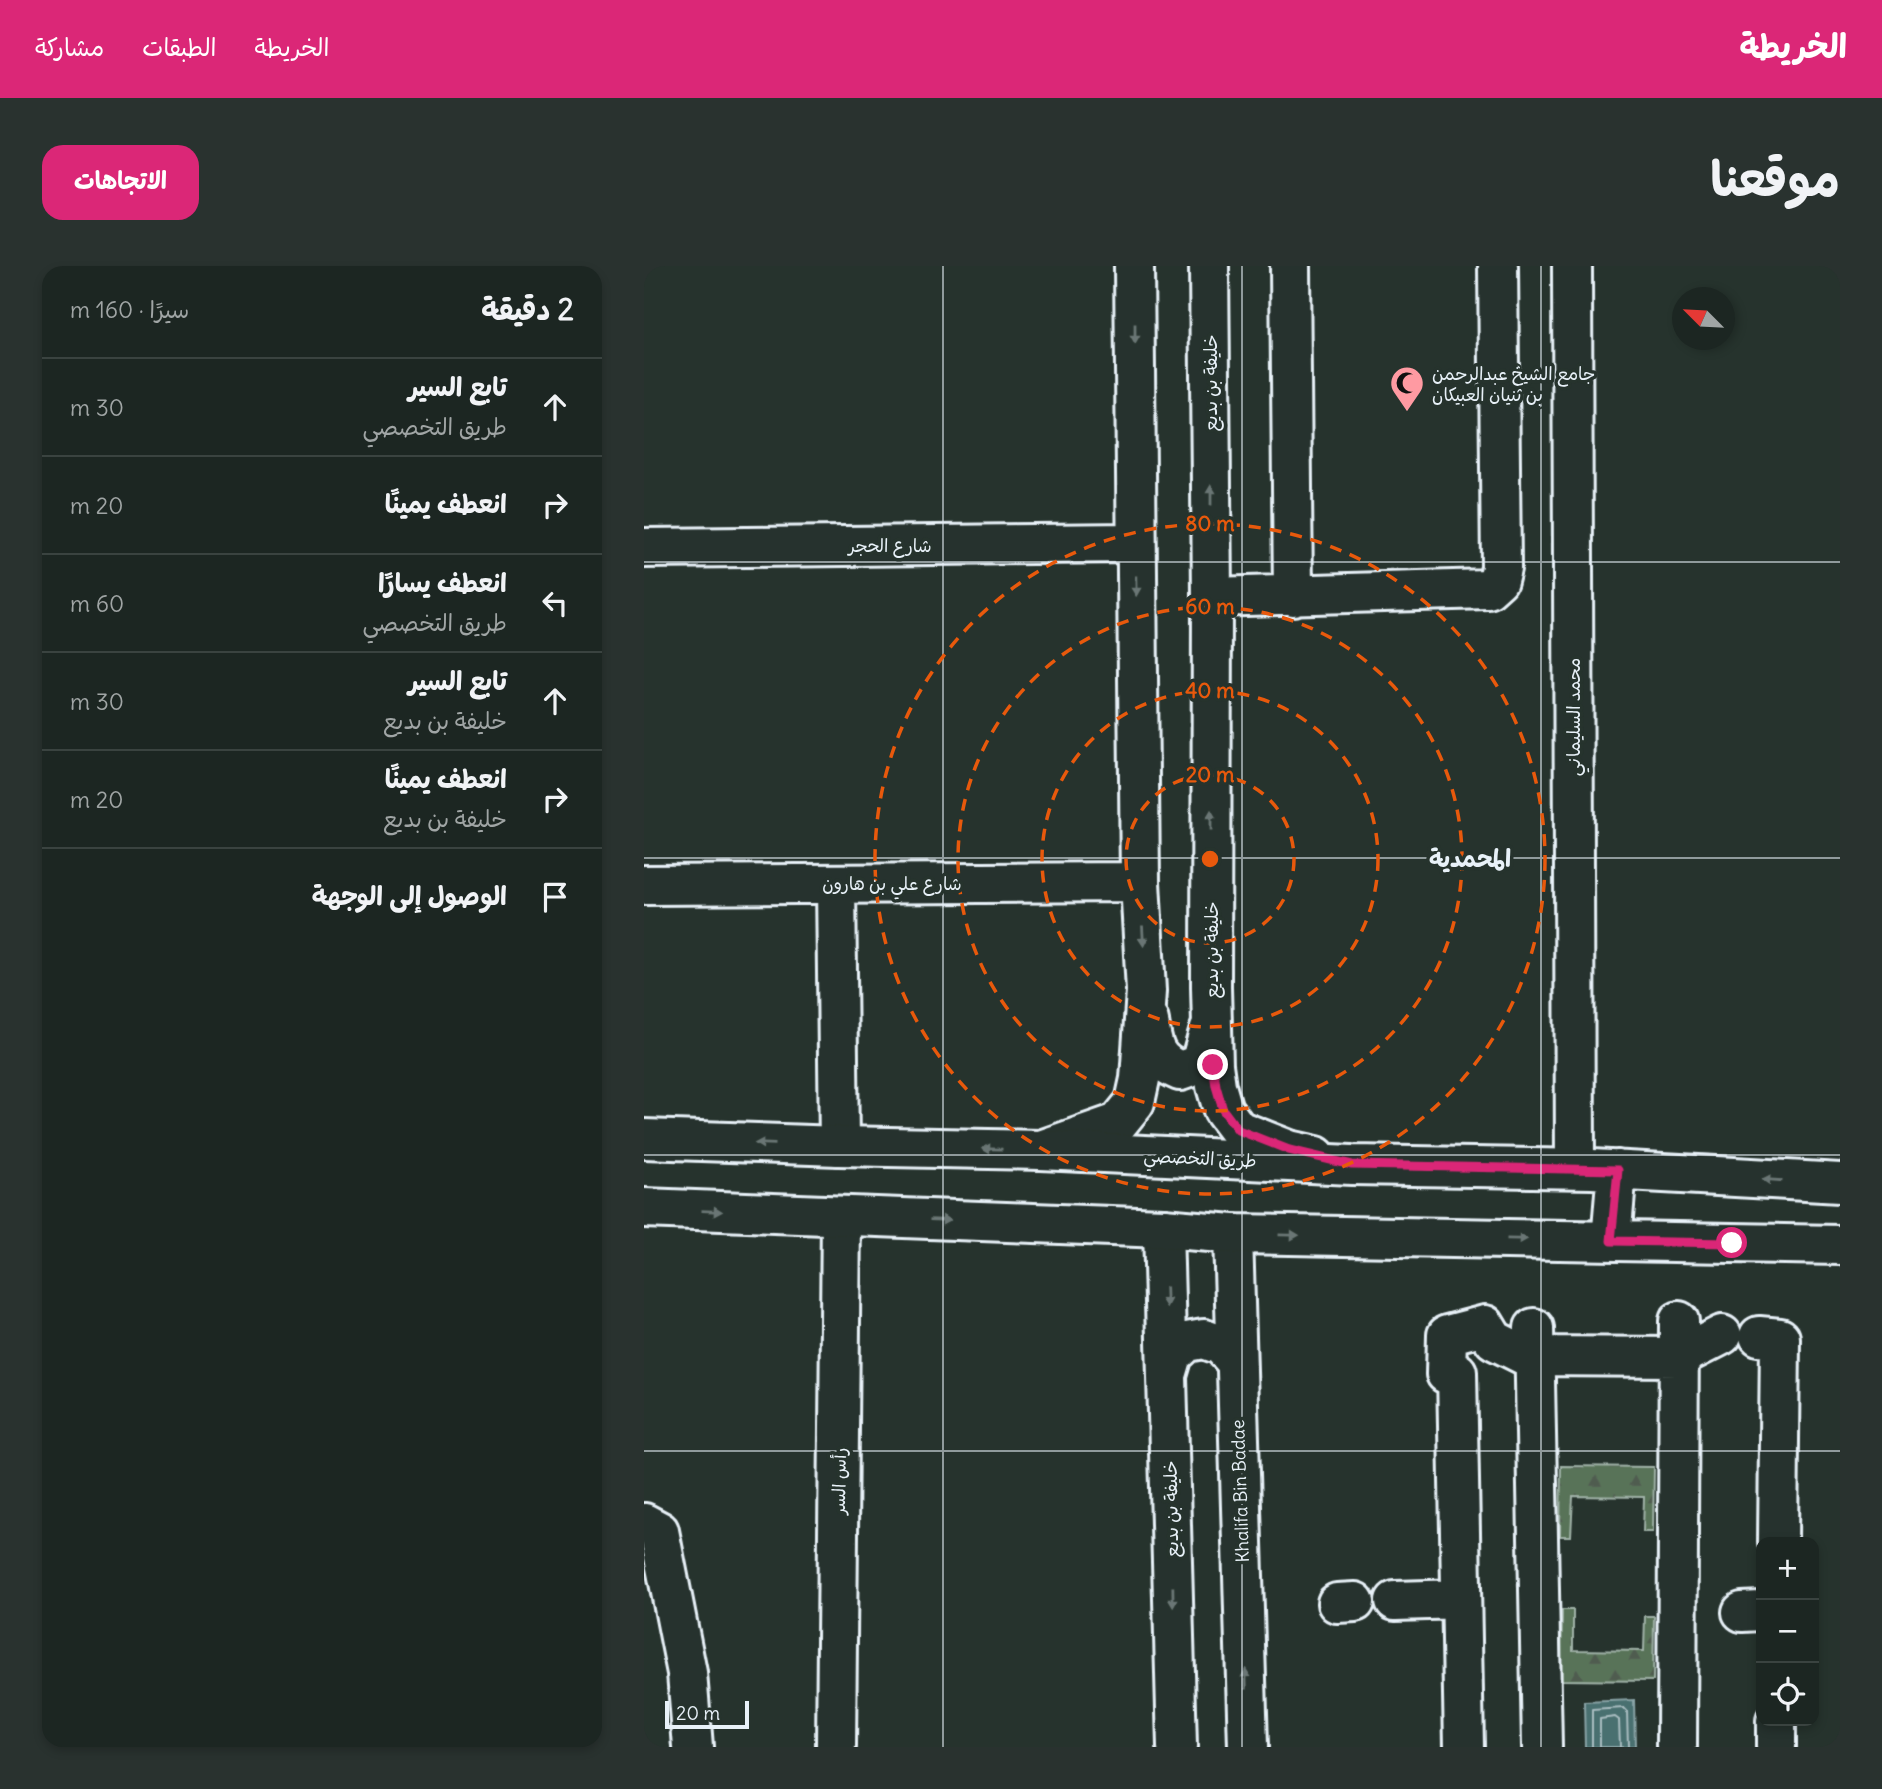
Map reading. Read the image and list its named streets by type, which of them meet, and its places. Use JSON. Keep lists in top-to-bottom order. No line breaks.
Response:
{"streets":{"street":["خليفة بن بديع","شارع الحجر","محمد السليماني","شارع علي بن هارون","طريق التخصصي","رأس السر","Khalifa Bin Badae"]},"crossings":[["خليفة بن بديع","طريق التخصصي"],["محمد السليماني","طريق التخصصي"]],"districts":["المحمدية"],"places":{"mosque":["جامع الشيخ عبدالرحمن بن ثنيان العبيكان"]},"scale_bar":"20 m","north":"top left","page":{"header":"الخريطة","nav":["الخريطة","الطبقات","مشاركة"],"title":"موقعنا","buttons":"الاتجاهات","heading":["2 دقيقة","سيرًا · 160 m"],"list":[["تابع السير","طريق التخصصي","30 m"],["انعطف يمينًا","20 m"],["انعطف يسارًا","طريق التخصصي","60 m"],["تابع السير","خليفة بن بديع","30 m"],["انعطف يمينًا","خليفة بن بديع","20 m"],"الوصول إلى الوجهة"],"map_buttons":["+","−"],"scale":"20 m"},"rings":["80 m","60 m","40 m","20 m"]}
